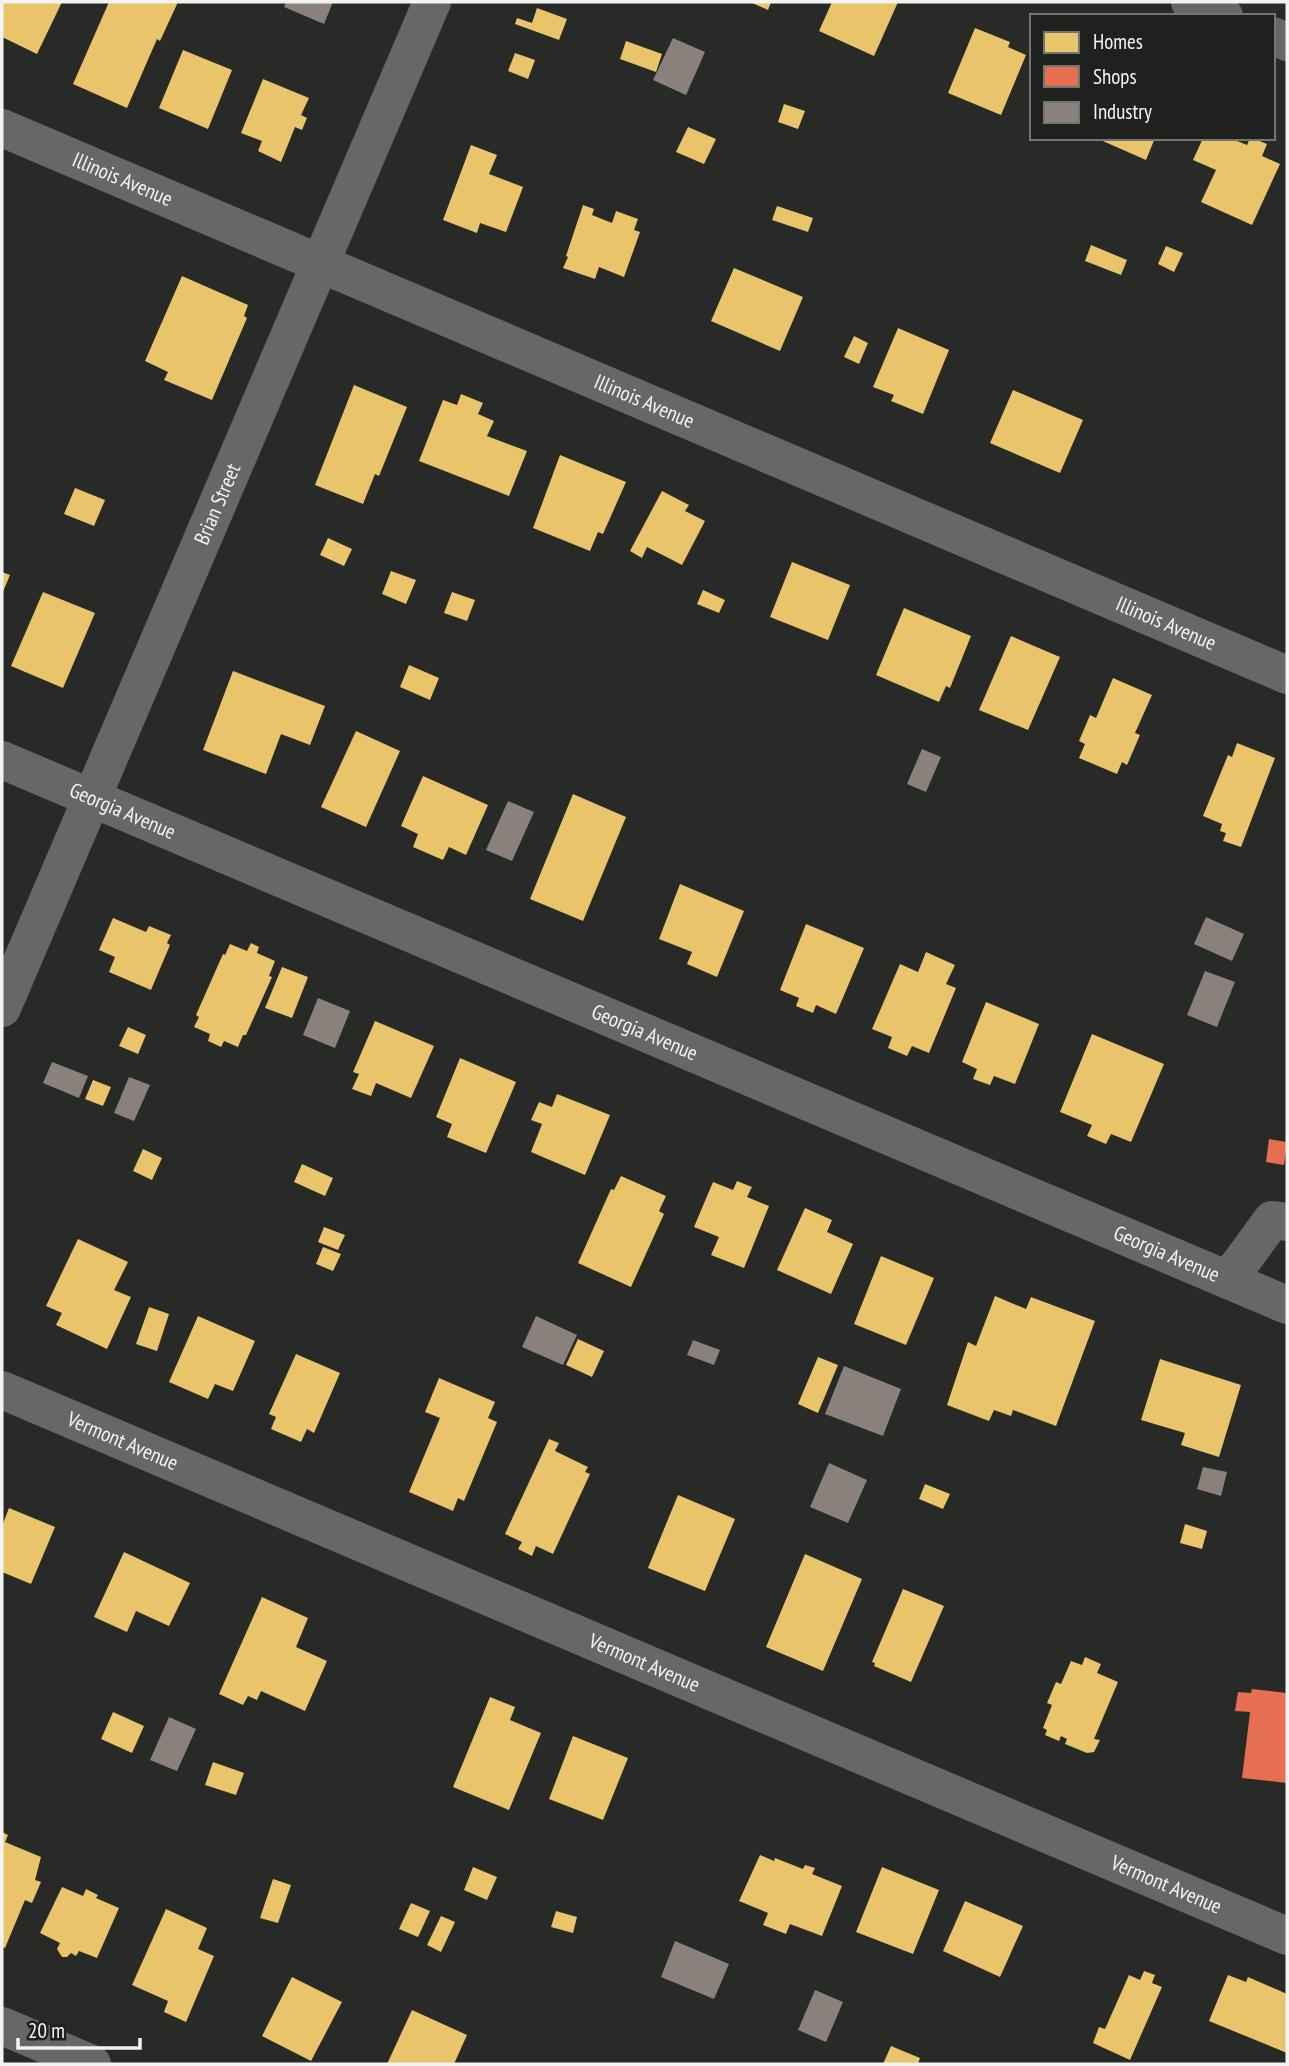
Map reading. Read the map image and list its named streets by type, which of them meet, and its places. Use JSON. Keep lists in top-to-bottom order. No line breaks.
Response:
{"streets":{"street":["Illinois Avenue","Brian Street","Georgia Avenue","Vermont Avenue"]},"crossings":[["Illinois Avenue","Brian Street"],["Brian Street","Georgia Avenue"]],"legend":["Homes","Shops","Industry"],"scale_bar":"20 m"}
